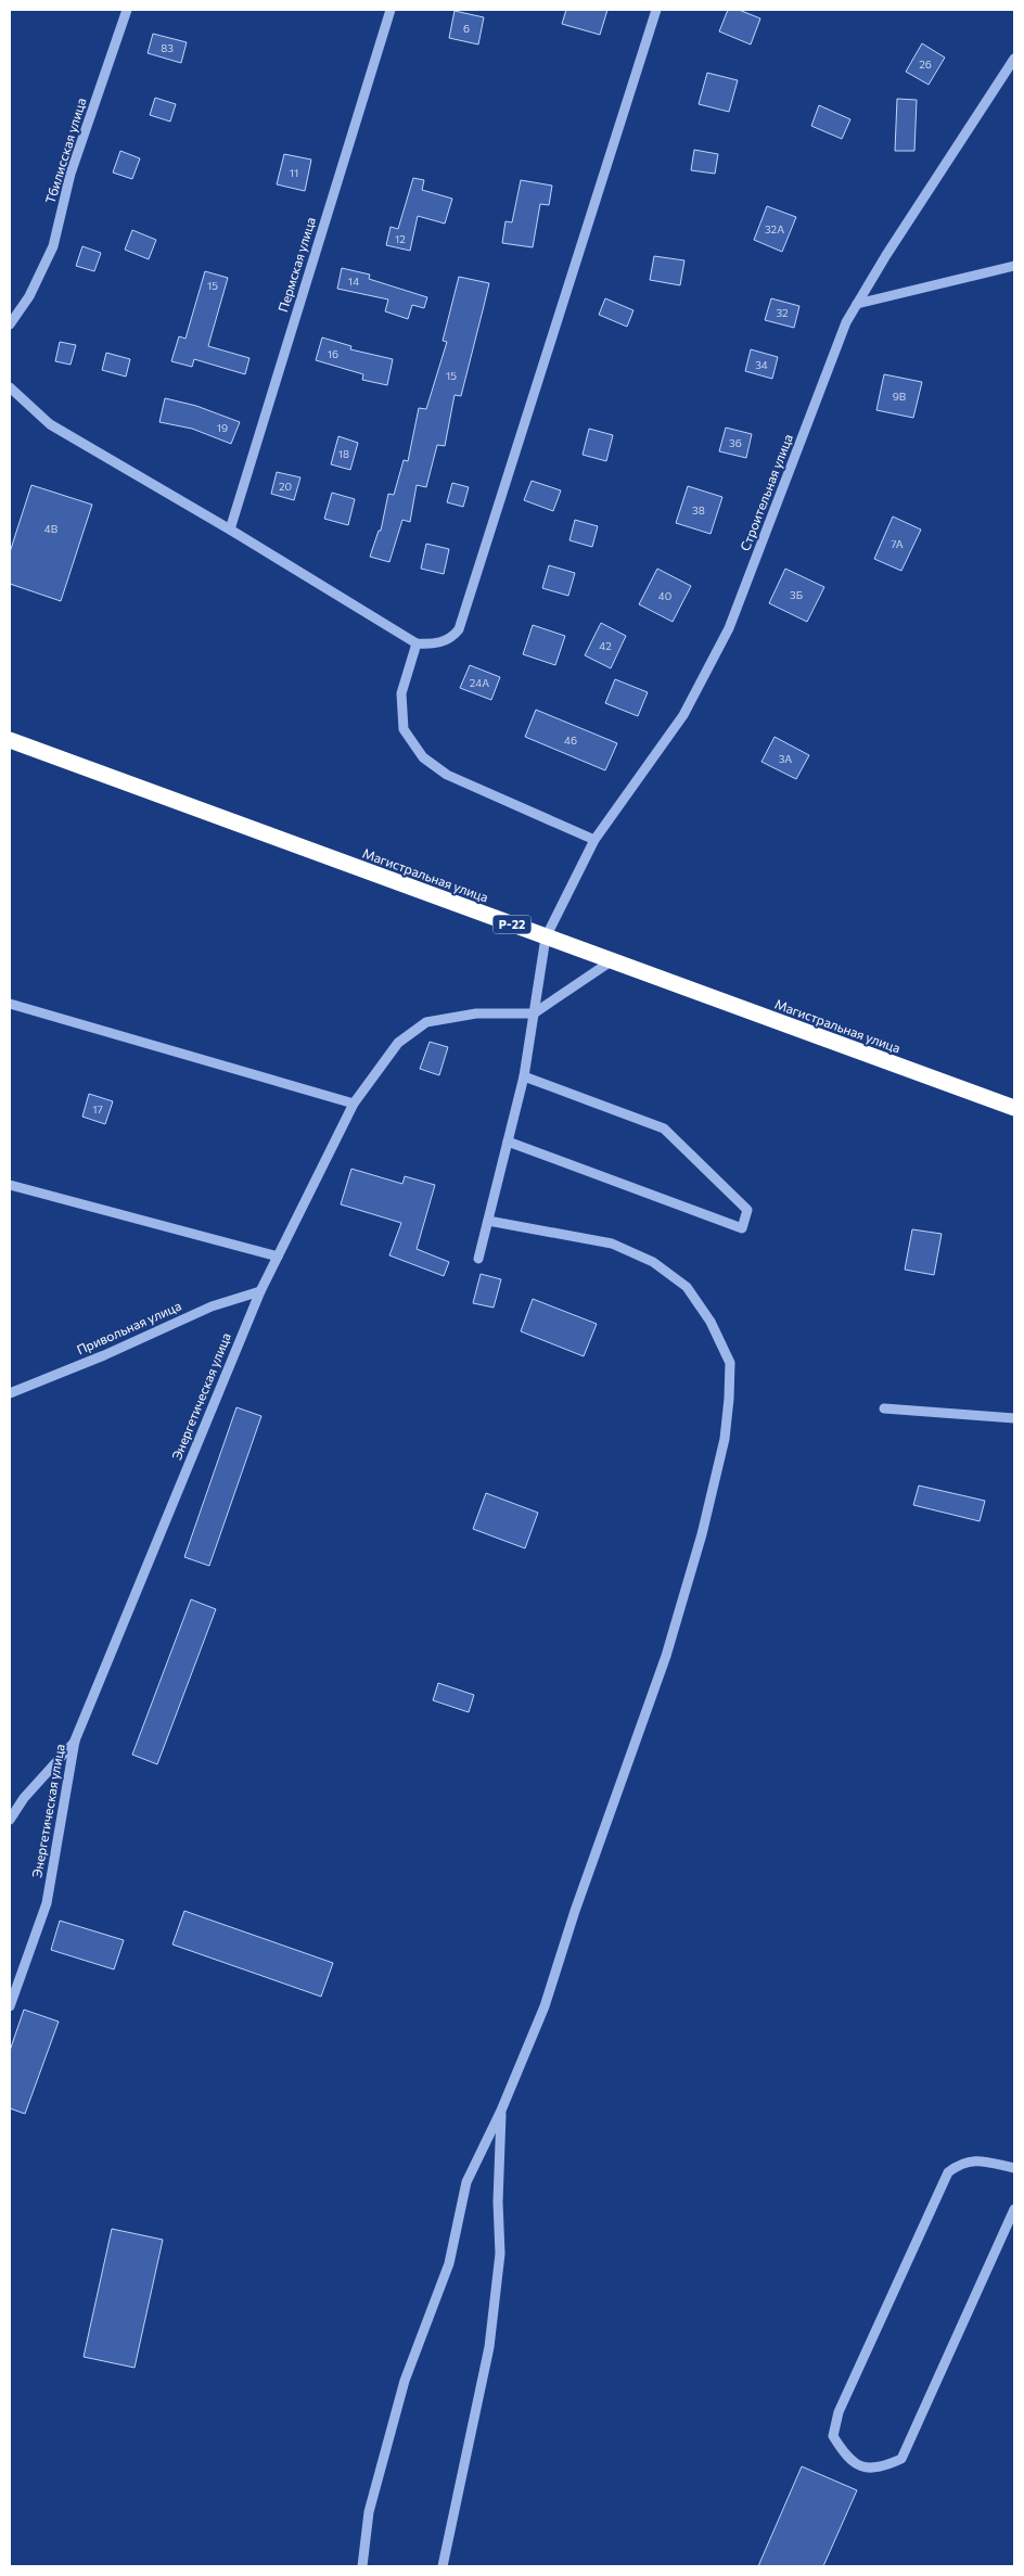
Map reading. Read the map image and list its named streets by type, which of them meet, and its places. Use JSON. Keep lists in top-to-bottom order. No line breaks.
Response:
{"streets":{"highway":["Магистральная улица","Р-22"],"street":["Тбилисская улица","Пермская улица","Строительная улица","Привольная улица","Энергетическая улица"]},"crossings":[["Строительная улица","Магистральная улица"],["Строительная улица","Энергетическая улица"],["Привольная улица","Энергетическая улица"]],"house_numbers":["6","83","26","11","32А","12","14","15","32","16","34","15","9В","19","36","18","20","38","4В","7А","3Б","40","42","24А","46","3А","17"]}
